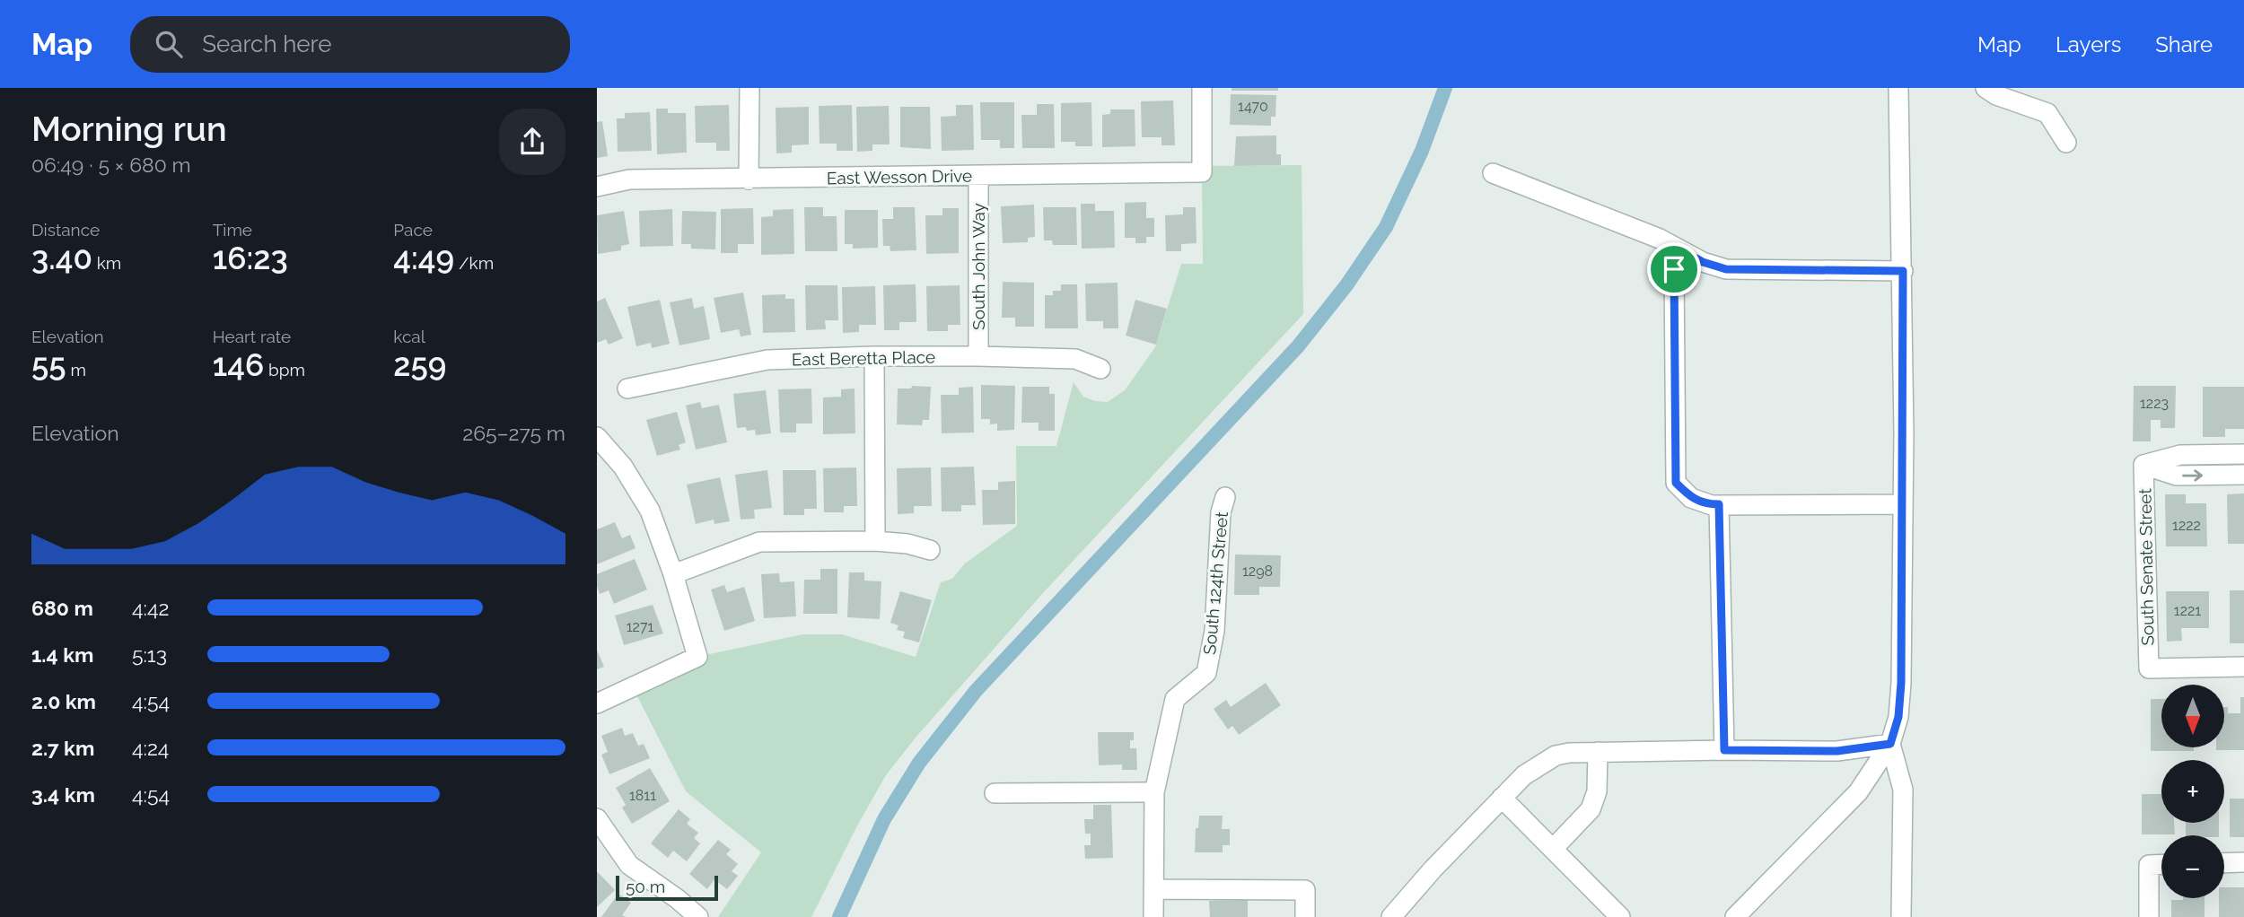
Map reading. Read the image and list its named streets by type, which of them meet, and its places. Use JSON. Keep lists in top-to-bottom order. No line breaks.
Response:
{"streets":{"street":["East Wesson Drive","South John Way","East Beretta Place","South Senate Street","South 124th Street"]},"crossings":[["East Wesson Drive","South John Way"],["South John Way","East Beretta Place"]],"house_numbers":["1470","1223","1222","1298","1221","1271","1811"],"scale_bar":"50 m","north":"bottom","page":{"header":"Map","search":"Search here","nav":["Map","Layers","Share"],"heading":["Morning run","06:49 · 5 × 680 m"],"stats":[["Distance","3.40 km"],["Time","16:23"],["Pace","4:49 /km"],["Elevation","55 m"],["Heart rate","146 bpm"],["kcal","259"]],"chart":["Elevation","265–275 m"],"list":[{"name":"680 m","note":"4:42"},{"name":"1.4 km","note":"5:13"},{"name":"2.0 km","note":"4:54"},{"name":"2.7 km","note":"4:24"},{"name":"3.4 km","note":"4:54"}],"map_buttons":["+","−"],"scale":"50 m"}}
